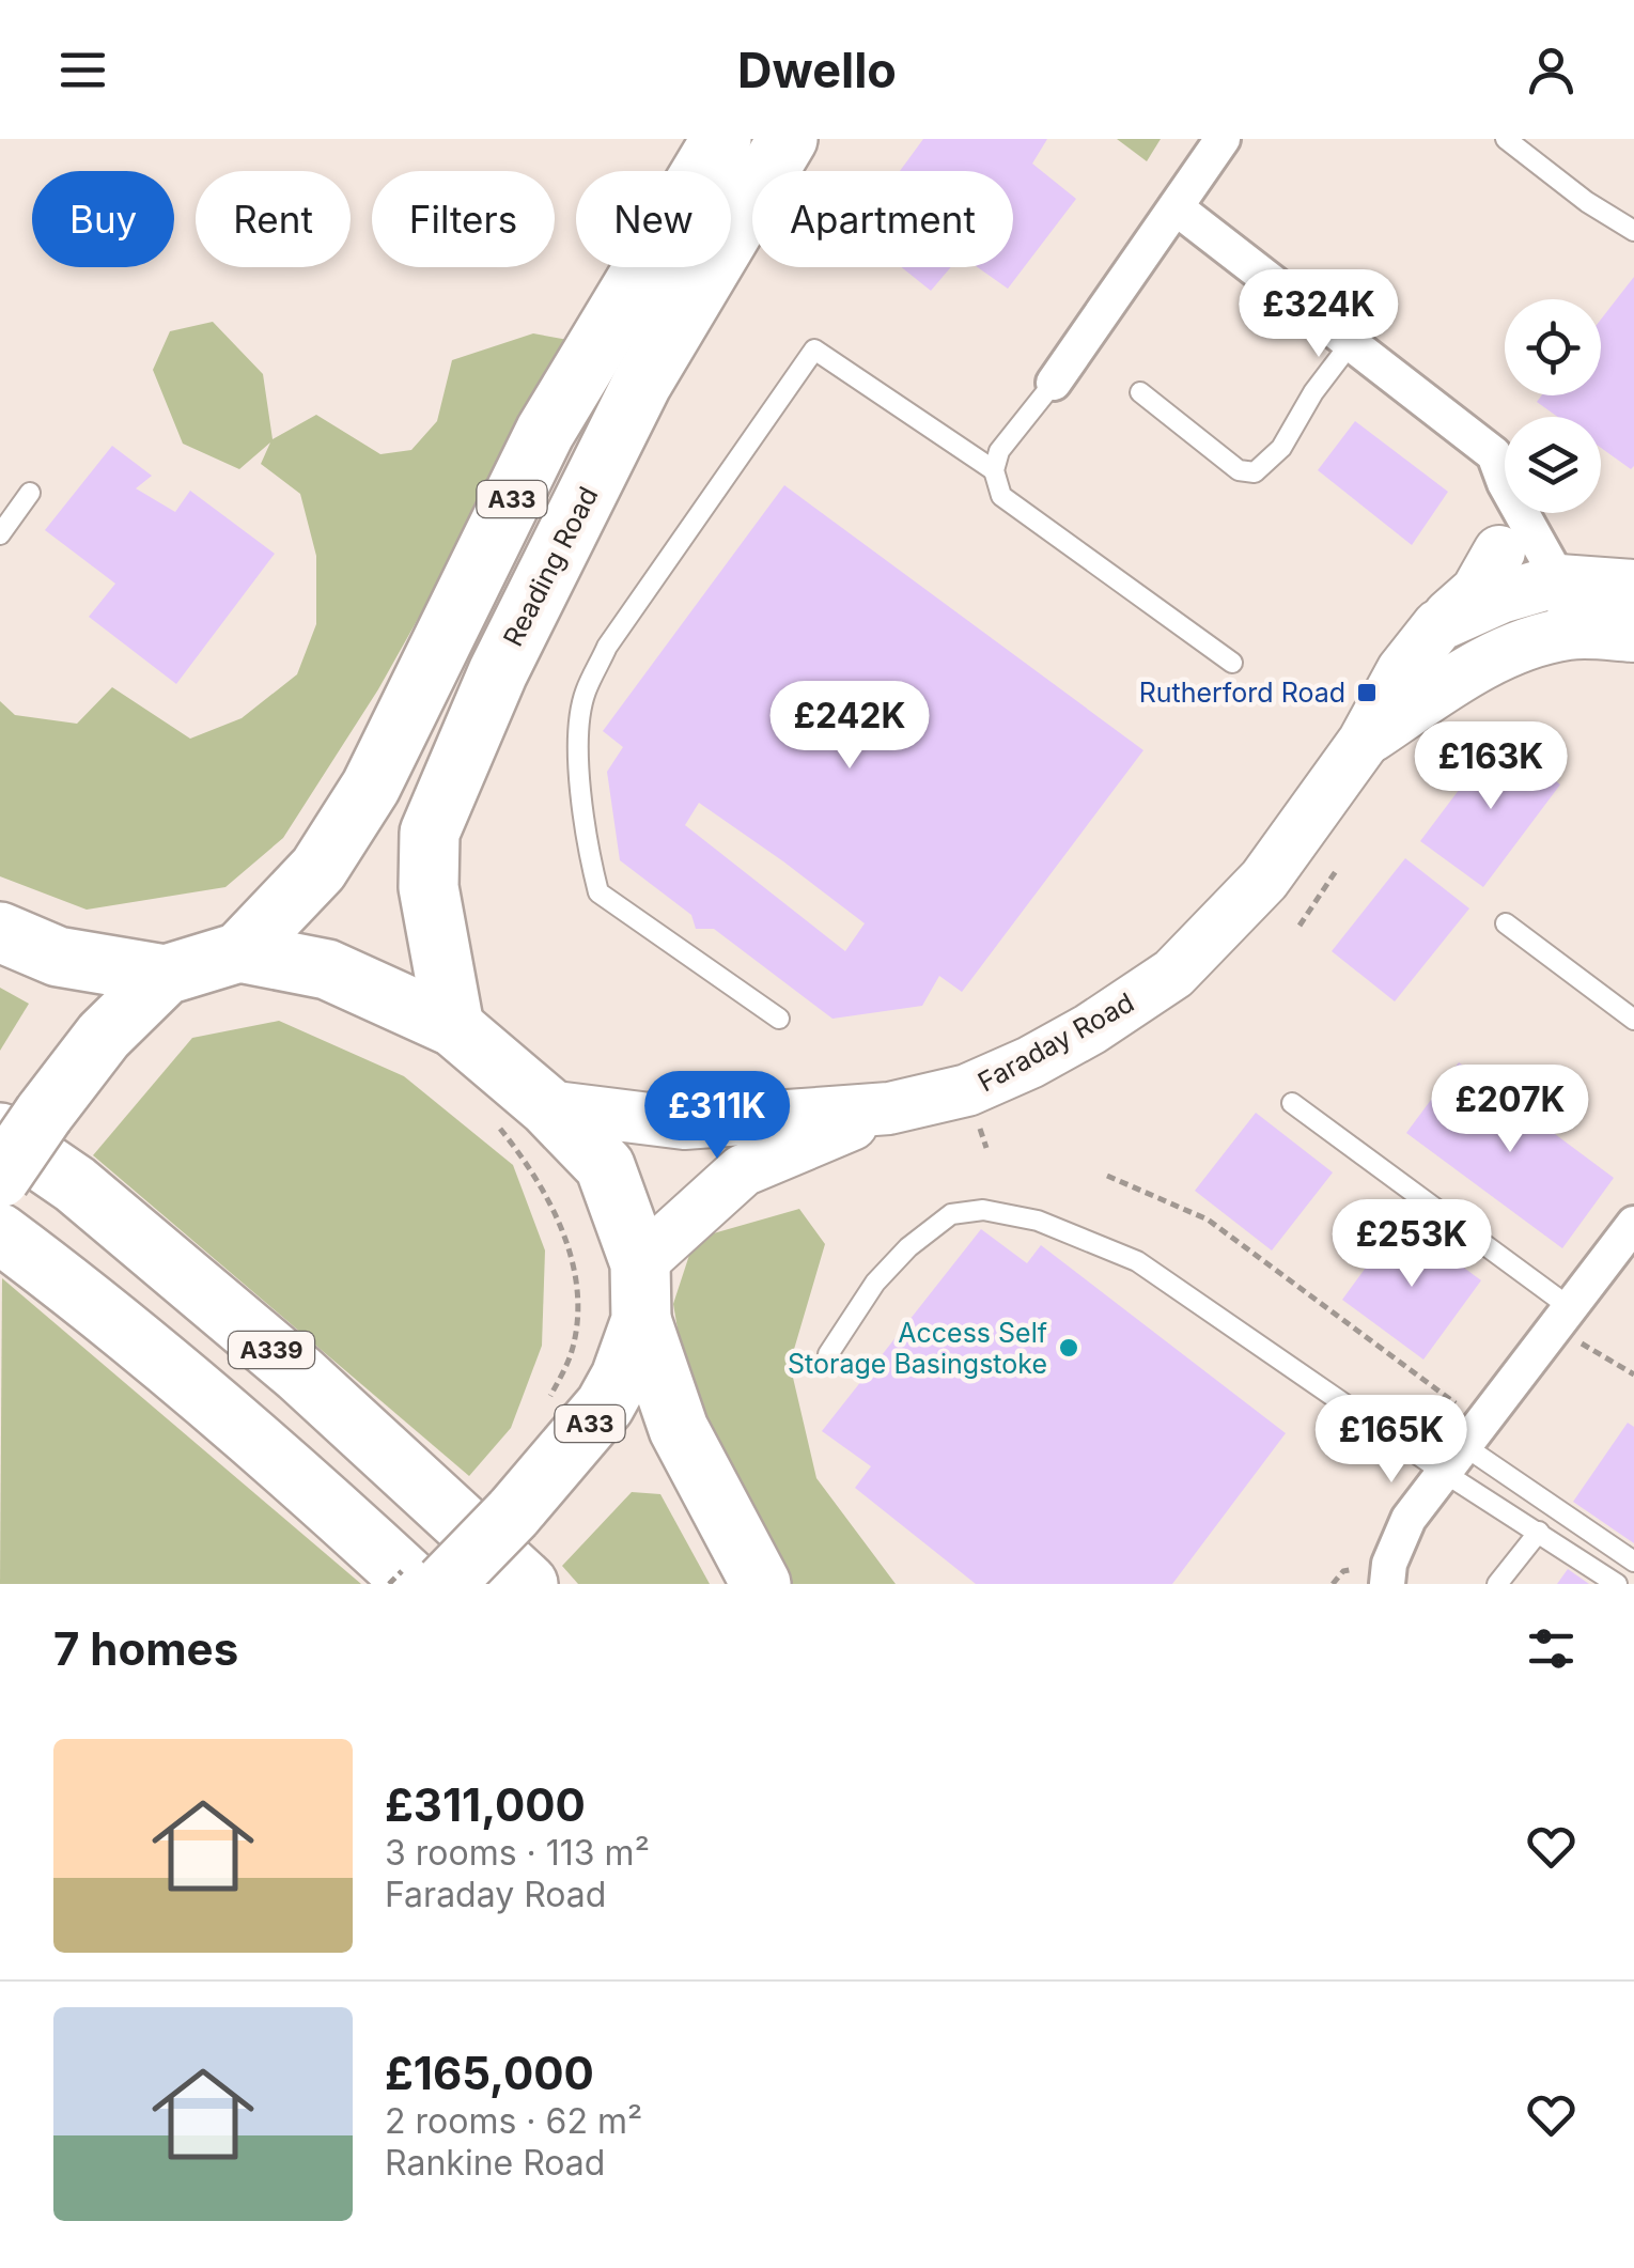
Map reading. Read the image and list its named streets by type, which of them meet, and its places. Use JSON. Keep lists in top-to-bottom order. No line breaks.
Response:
{"streets":{"highway":["A33","Reading Road","A339"],"street":["Faraday Road"]},"crossings":[["A33","Reading Road"],["A33","Faraday Road"],["A33","A339"]],"places":{"transit":["Rutherford Road"],"other":["Access Self Storage Basingstoke"]},"page":{"header":"Dwello","chip":["Buy","Rent","Filters","New","Apartment"],"price":["£324K","£242K","£163K","£207K","£311K","£253K","£165K"],"heading":"7 homes","list":[{"name":"£311,000","note":"3 rooms · 113 m² · Faraday Road"},{"name":"£165,000","note":"2 rooms · 62 m² · Rankine Road"}]}}
